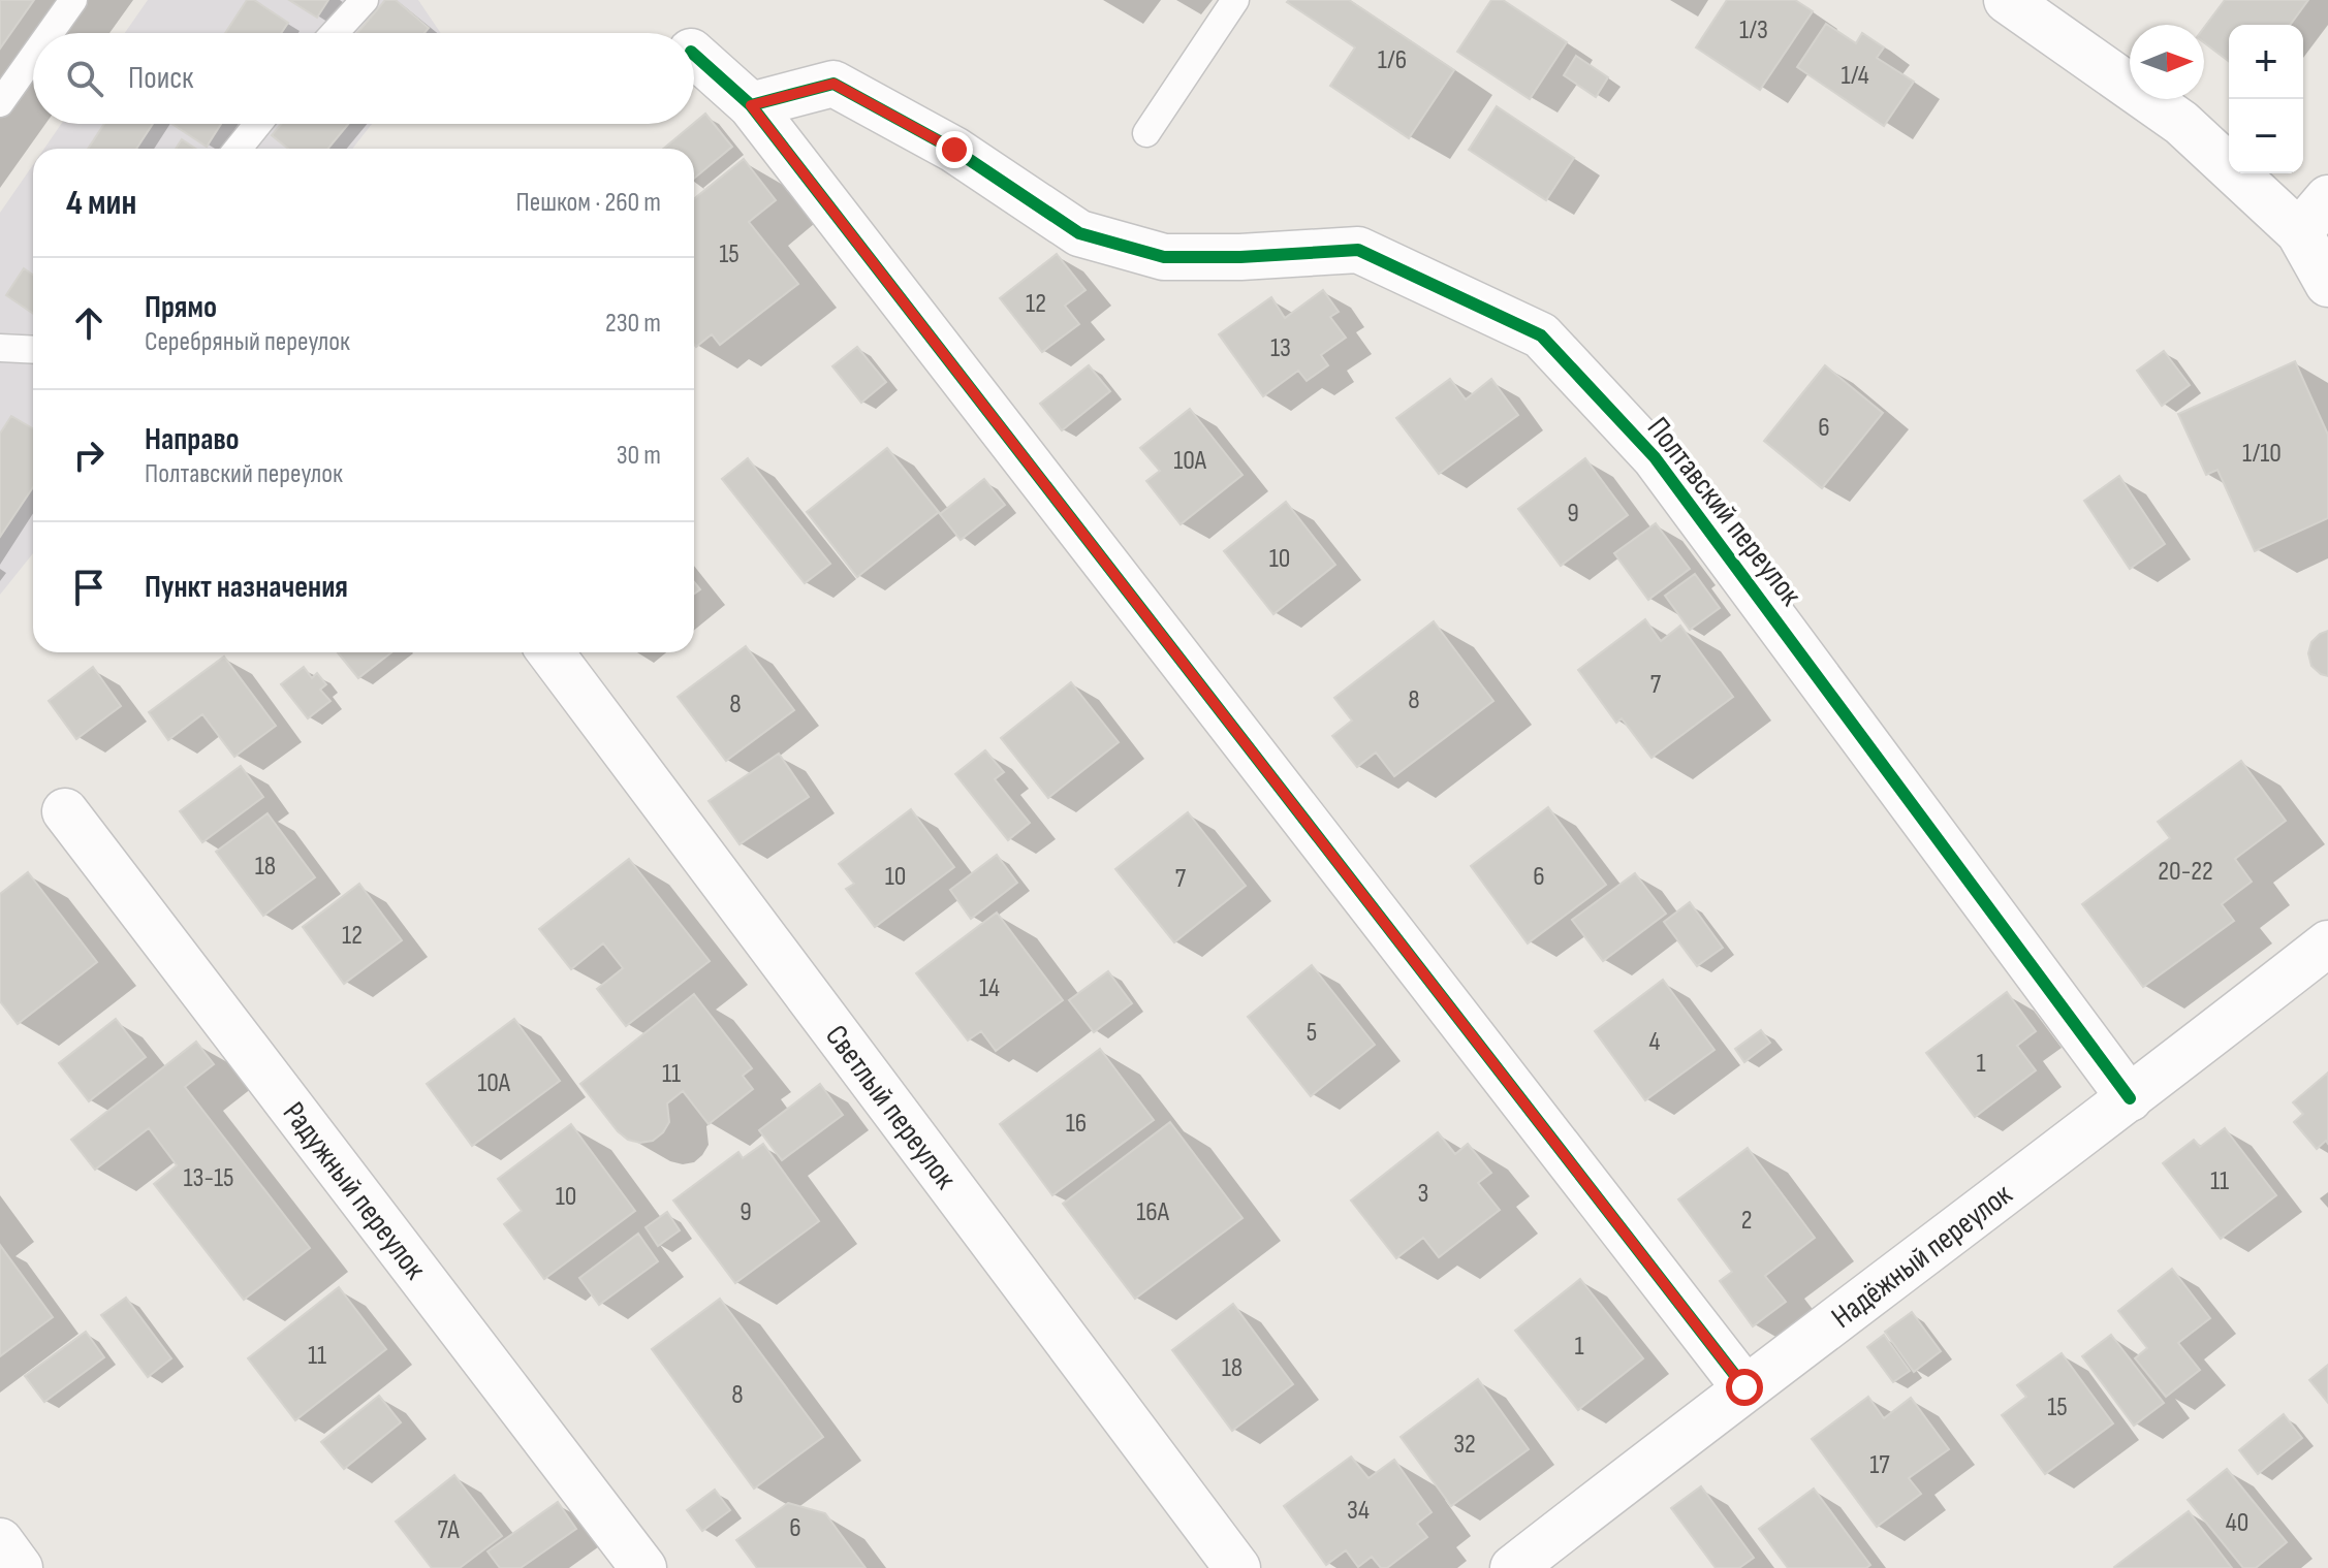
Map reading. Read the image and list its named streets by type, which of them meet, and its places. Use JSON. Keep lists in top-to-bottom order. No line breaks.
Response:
{"streets":{"street":["Полтавский переулок","Светлый переулок","Радужный переулок","Надёжный переулок"]},"crossings":[["Полтавский переулок","Надёжный переулок"]],"house_numbers":["1/3","1/6","1/4","15","12","13","6","1/10","10А","9","10","7","8","8","18","20-22","10","6","7","12","14","5","4","1","11","10А","16","13-15","11","3","10","9","16А","2","1","11","18","8","15","32","17","34","40","6","7А"],"north":"right","page":{"map_buttons":["+","−"],"search":"Поиск","heading":["4 мин","Пешком · 260 m"],"list":[["Прямо","Серебряный переулок","230 m"],["Направо","Полтавский переулок","30 m"],"Пункт назначения"]}}
